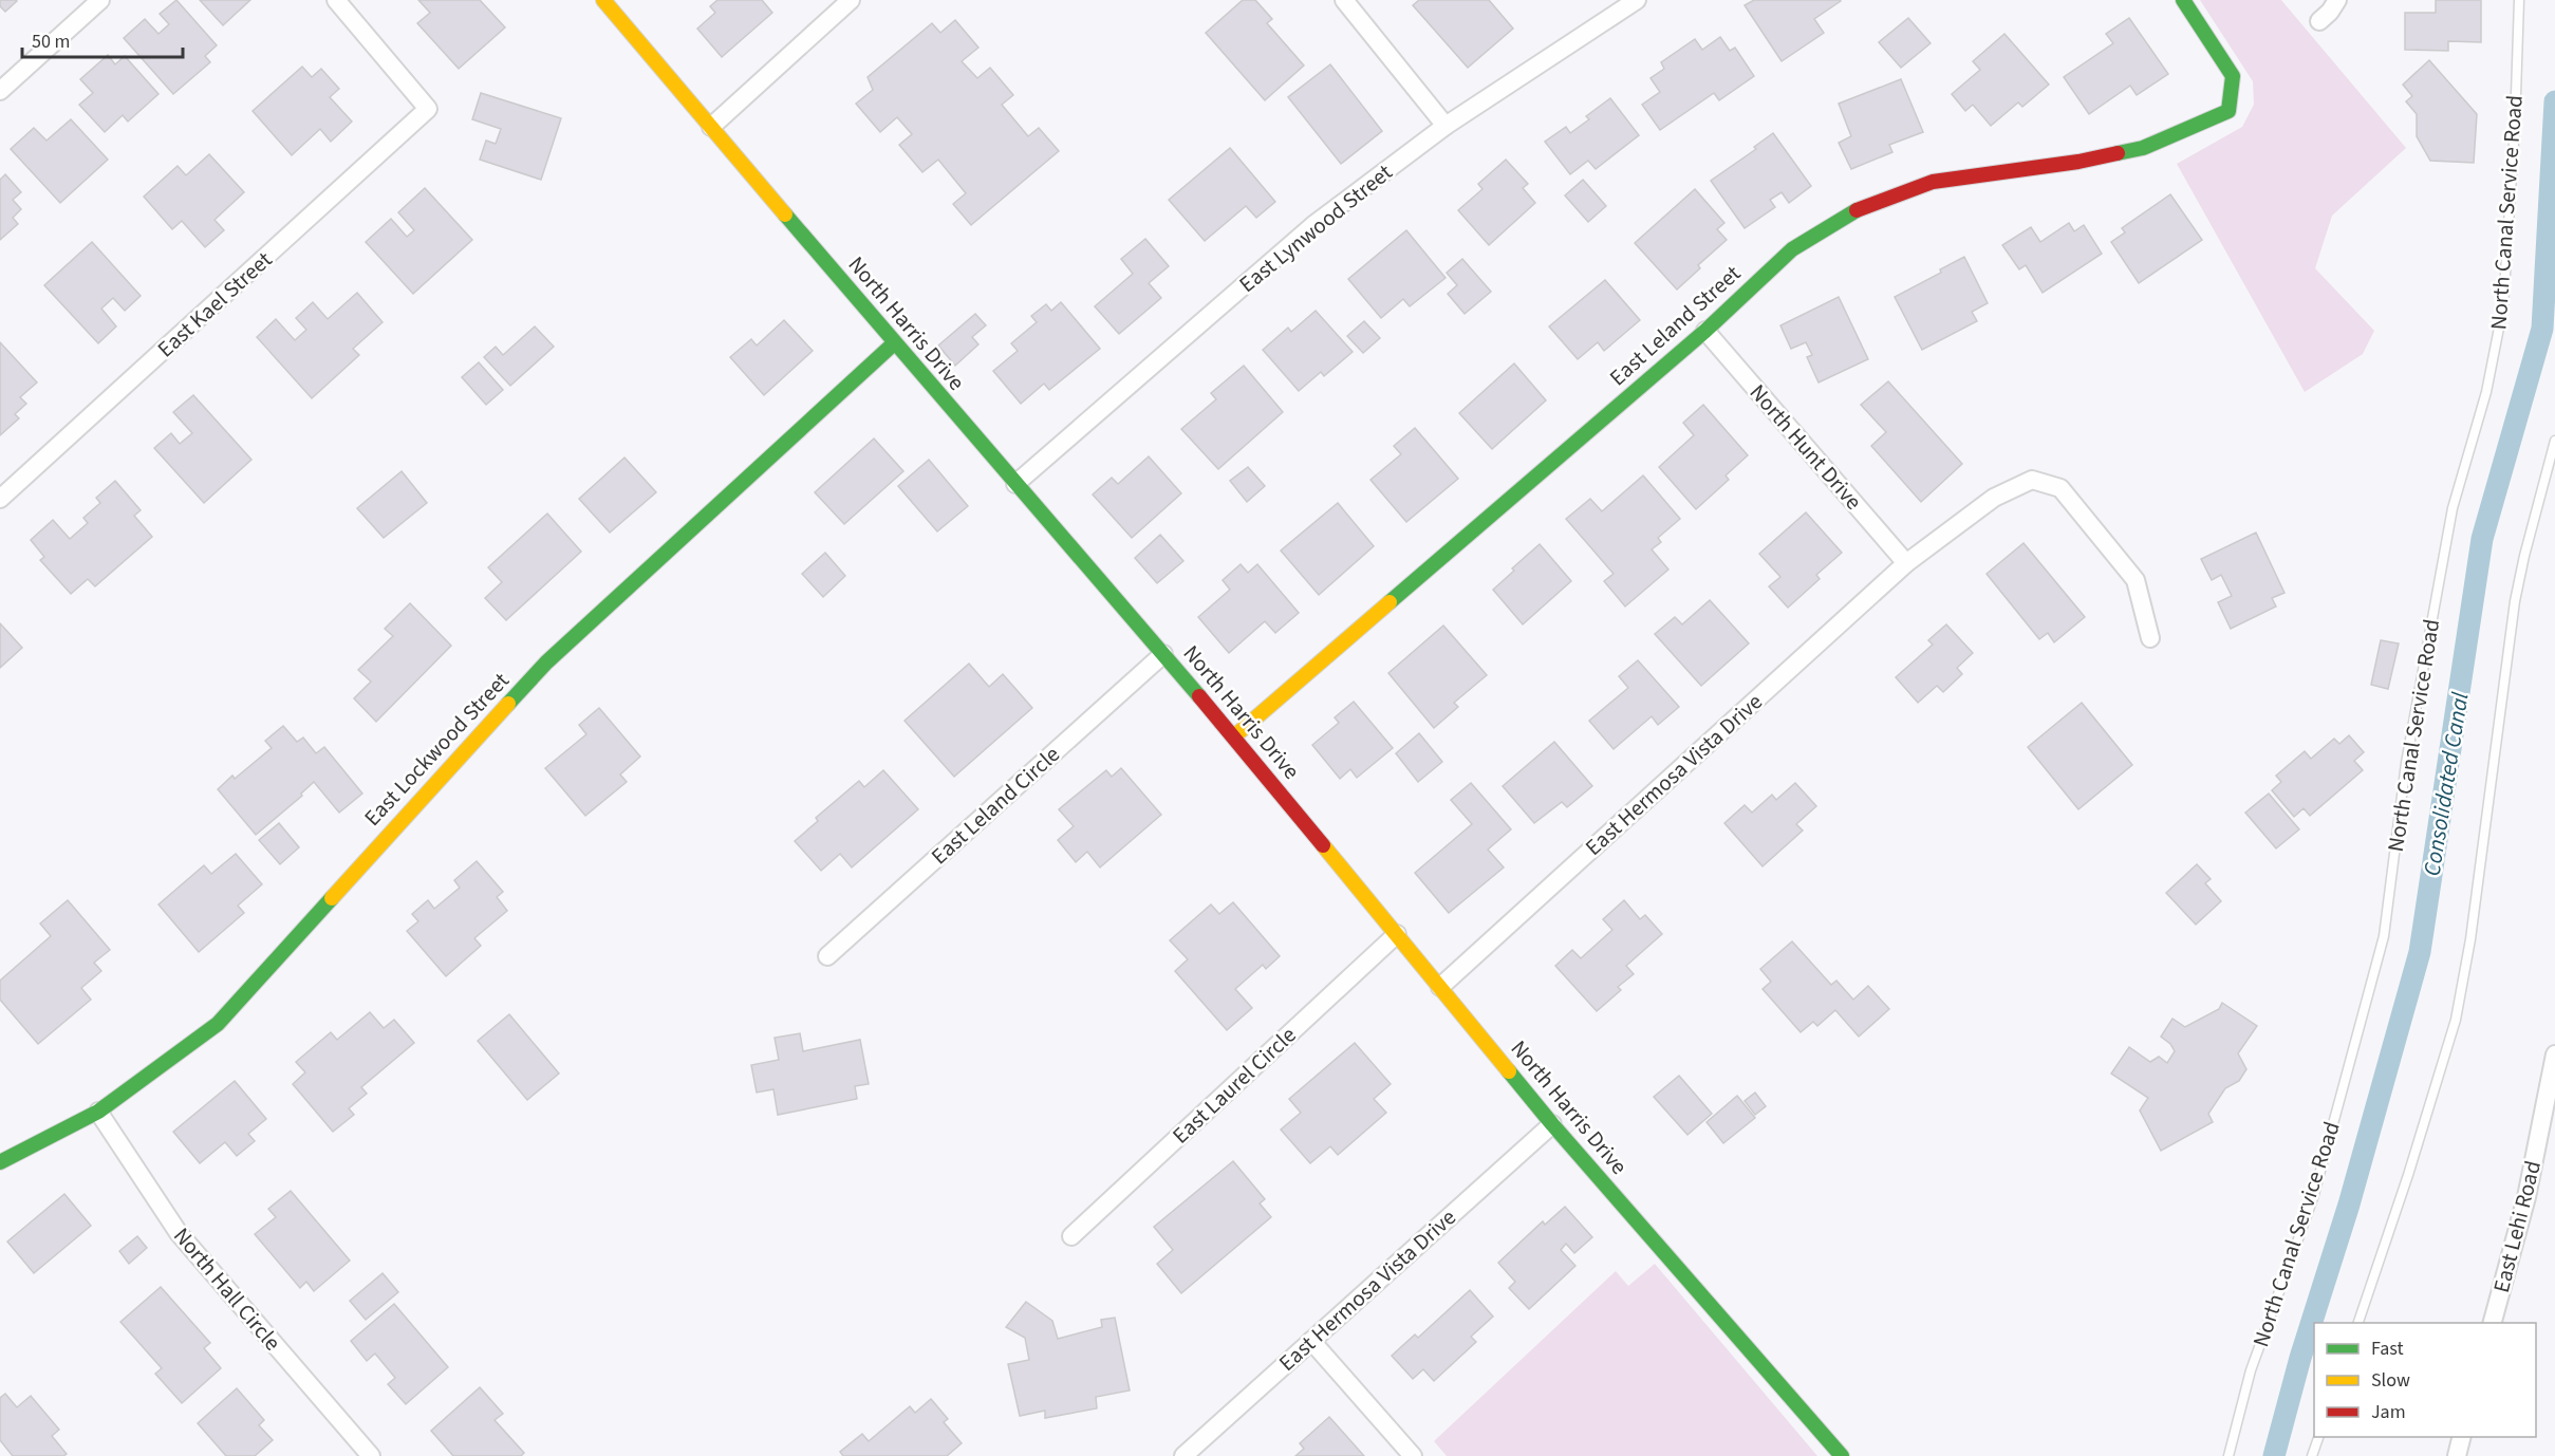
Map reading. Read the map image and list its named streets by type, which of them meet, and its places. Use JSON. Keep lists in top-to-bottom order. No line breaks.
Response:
{"streets":{"street":["East Lynwood Street","East Kael Street","North Harris Drive","East Leland Street","North Hunt Drive","East Lockwood Street","East Hermosa Vista Drive","East Leland Circle","East Laurel Circle","East Lehi Road","North Hall Circle"],"lane":["North Canal Service Road"]},"crossings":[["East Lynwood Street","North Harris Drive"],["North Harris Drive","East Leland Street"],["North Harris Drive","East Lockwood Street"],["North Harris Drive","East Hermosa Vista Drive"],["North Harris Drive","East Leland Circle"],["North Harris Drive","East Laurel Circle"],["East Leland Street","North Hunt Drive"],["North Hunt Drive","East Hermosa Vista Drive"],["East Lockwood Street","North Hall Circle"]],"water":["Consolidated Canal"],"legend":["Fast","Slow","Jam"],"scale_bar":"50 m"}
